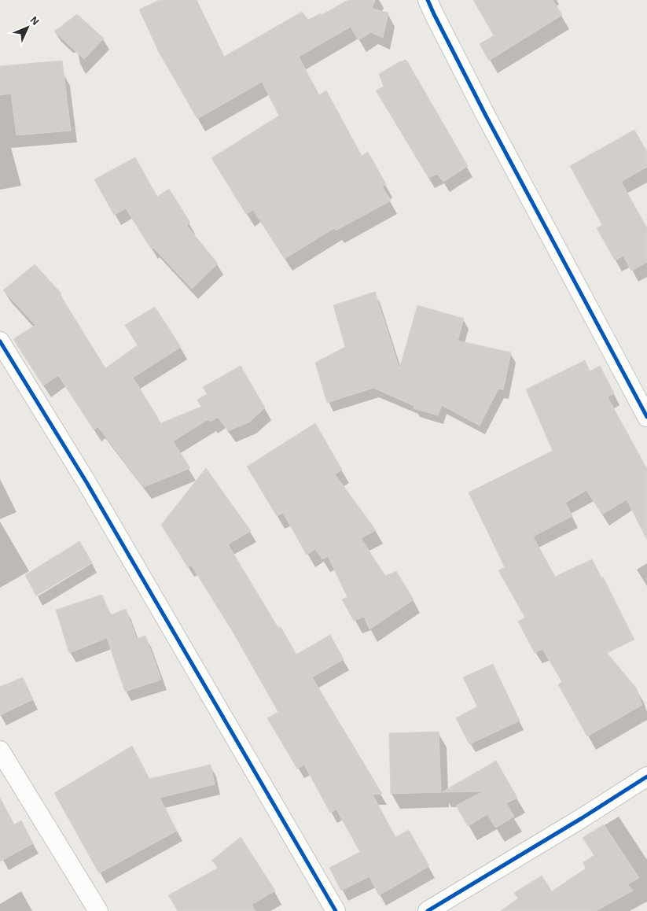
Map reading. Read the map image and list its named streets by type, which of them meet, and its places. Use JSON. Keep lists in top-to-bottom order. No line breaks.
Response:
{"north":"top right"}
